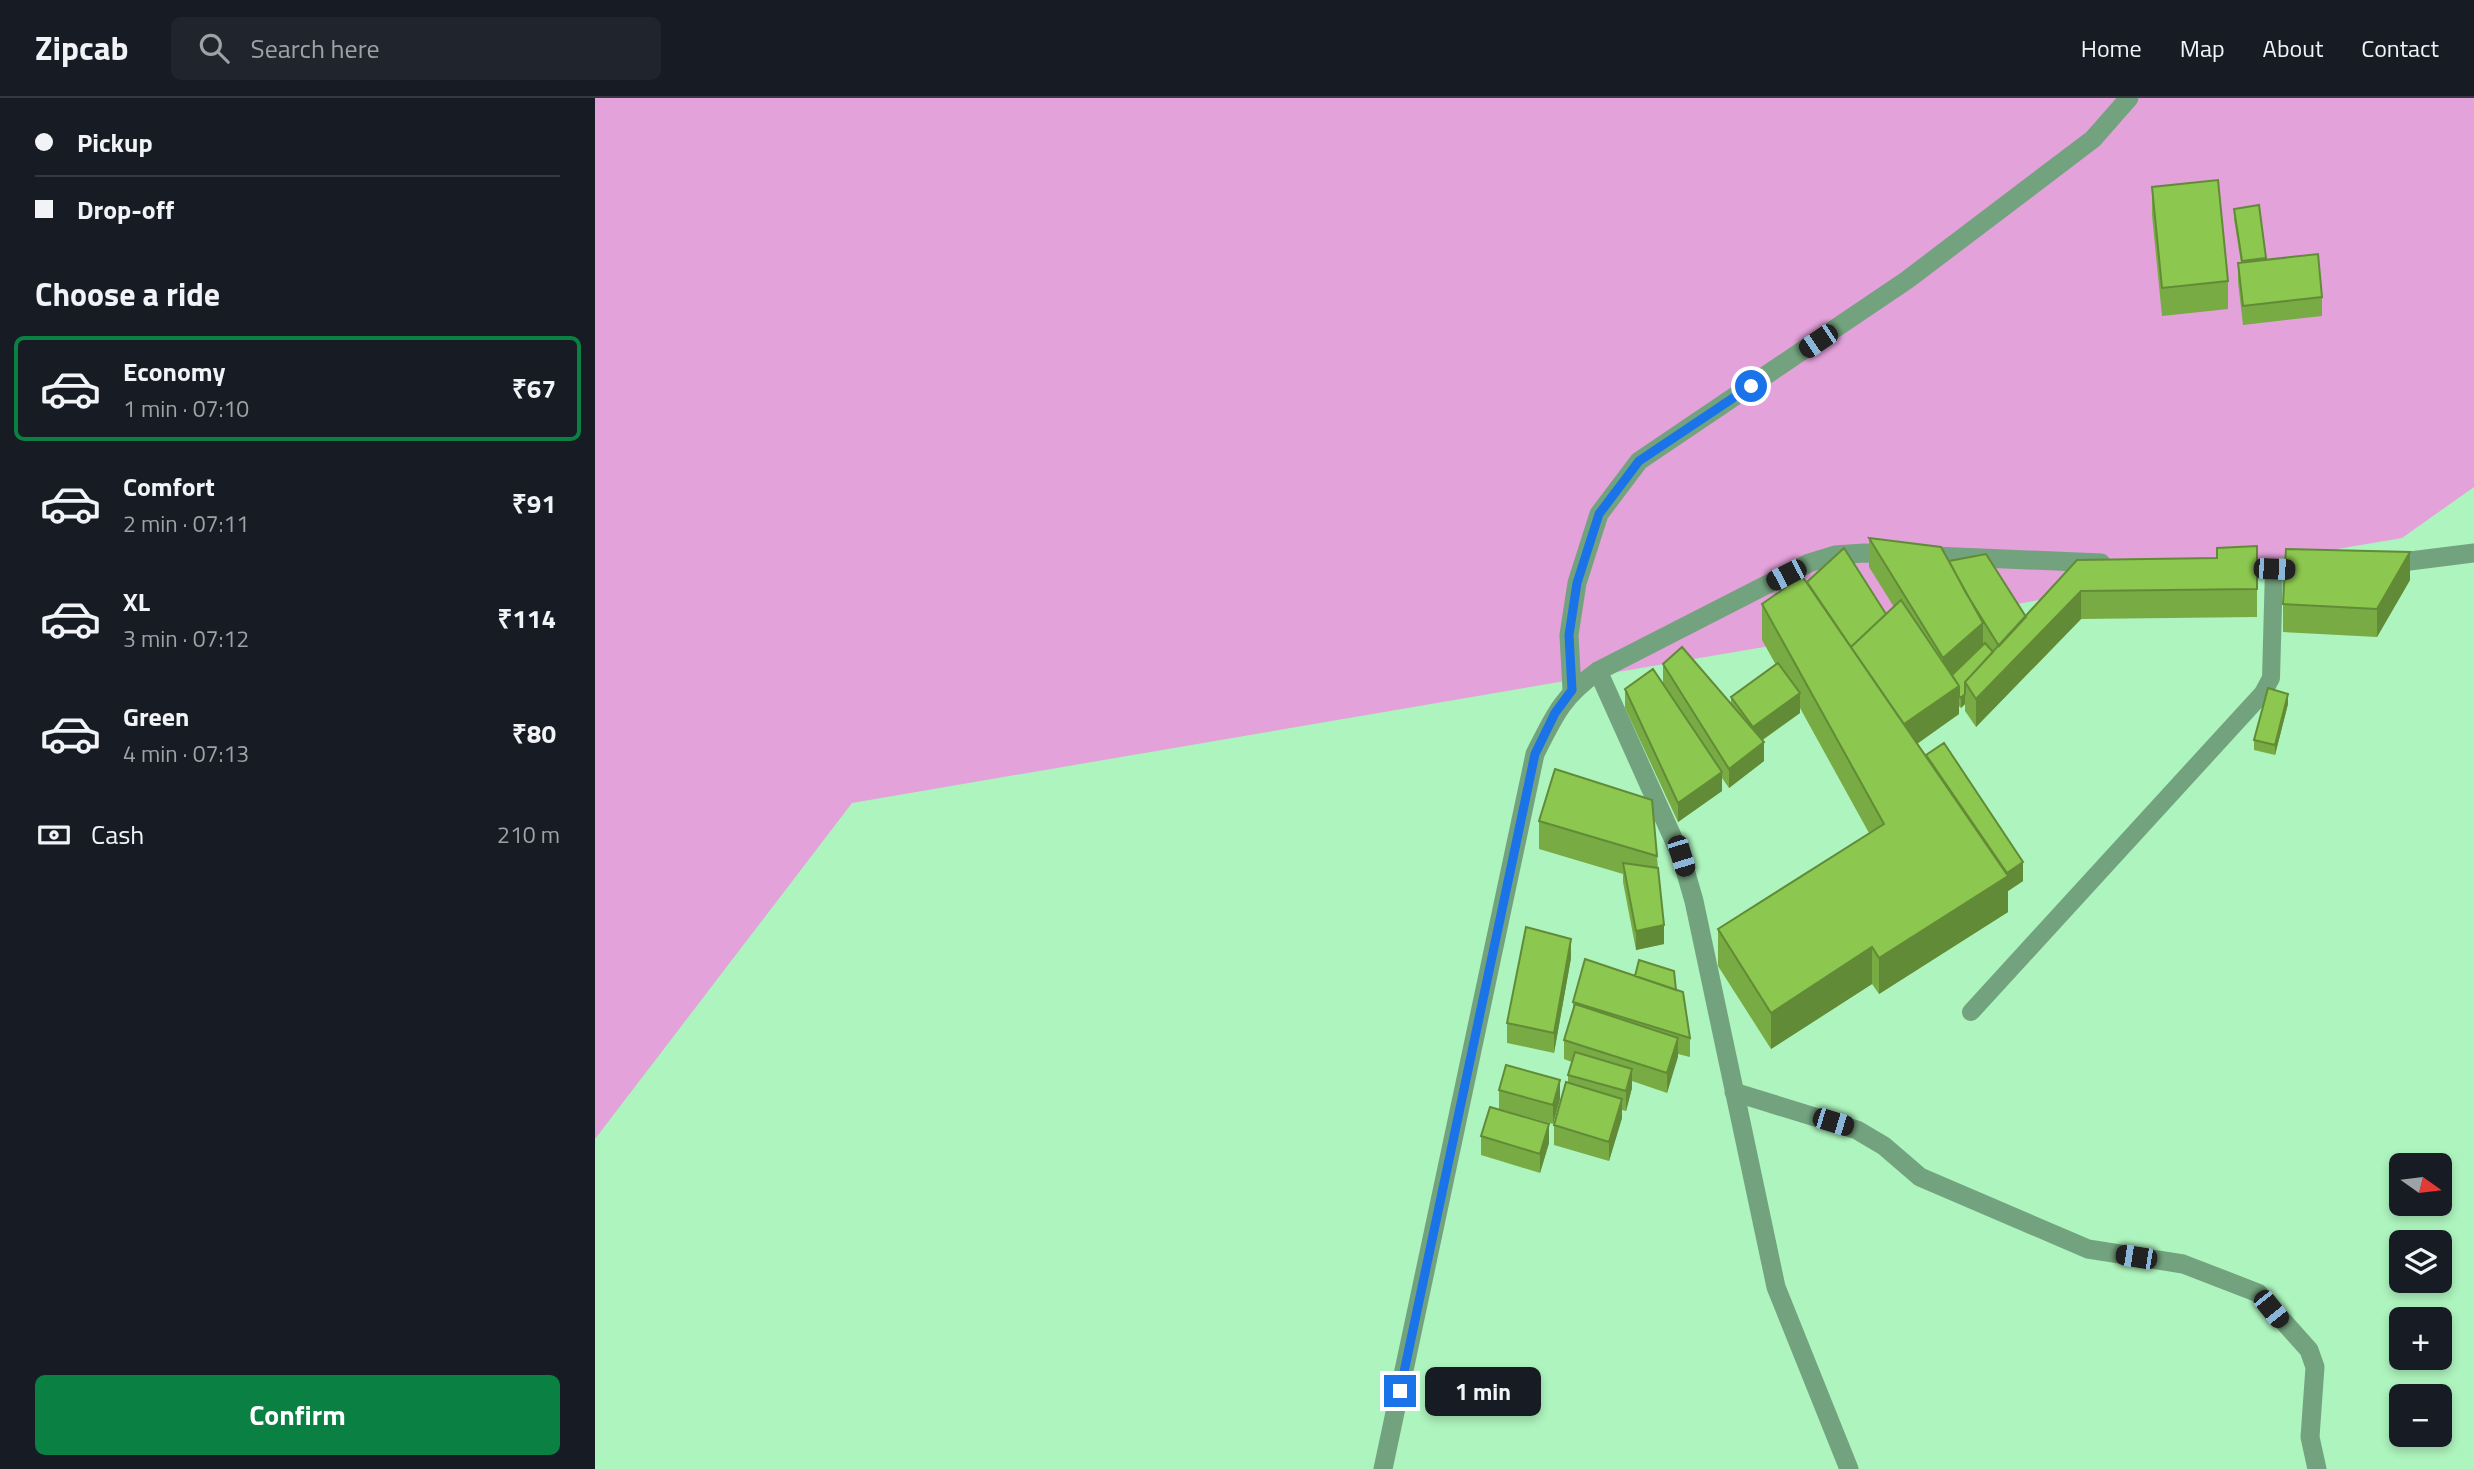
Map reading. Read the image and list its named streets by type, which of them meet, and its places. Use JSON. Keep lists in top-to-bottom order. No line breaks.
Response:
{"north":"right","page":{"header":"Zipcab","search":"Search here","nav":["Home","Map","About","Contact"],"banner":["Pickup","Drop-off"],"heading":"Choose a ride","list":[{"name":"Economy","note":"1 min · 07:10","value":"₹67"},{"name":"Comfort","note":"2 min · 07:11","value":"₹91"},{"name":"XL","note":"3 min · 07:12","value":"₹114"},{"name":"Green","note":"4 min · 07:13","value":"₹80"}],"pay":["Cash","210 m"],"map_buttons":["+","−"],"buttons":"Confirm","bubble":"1 min"}}
